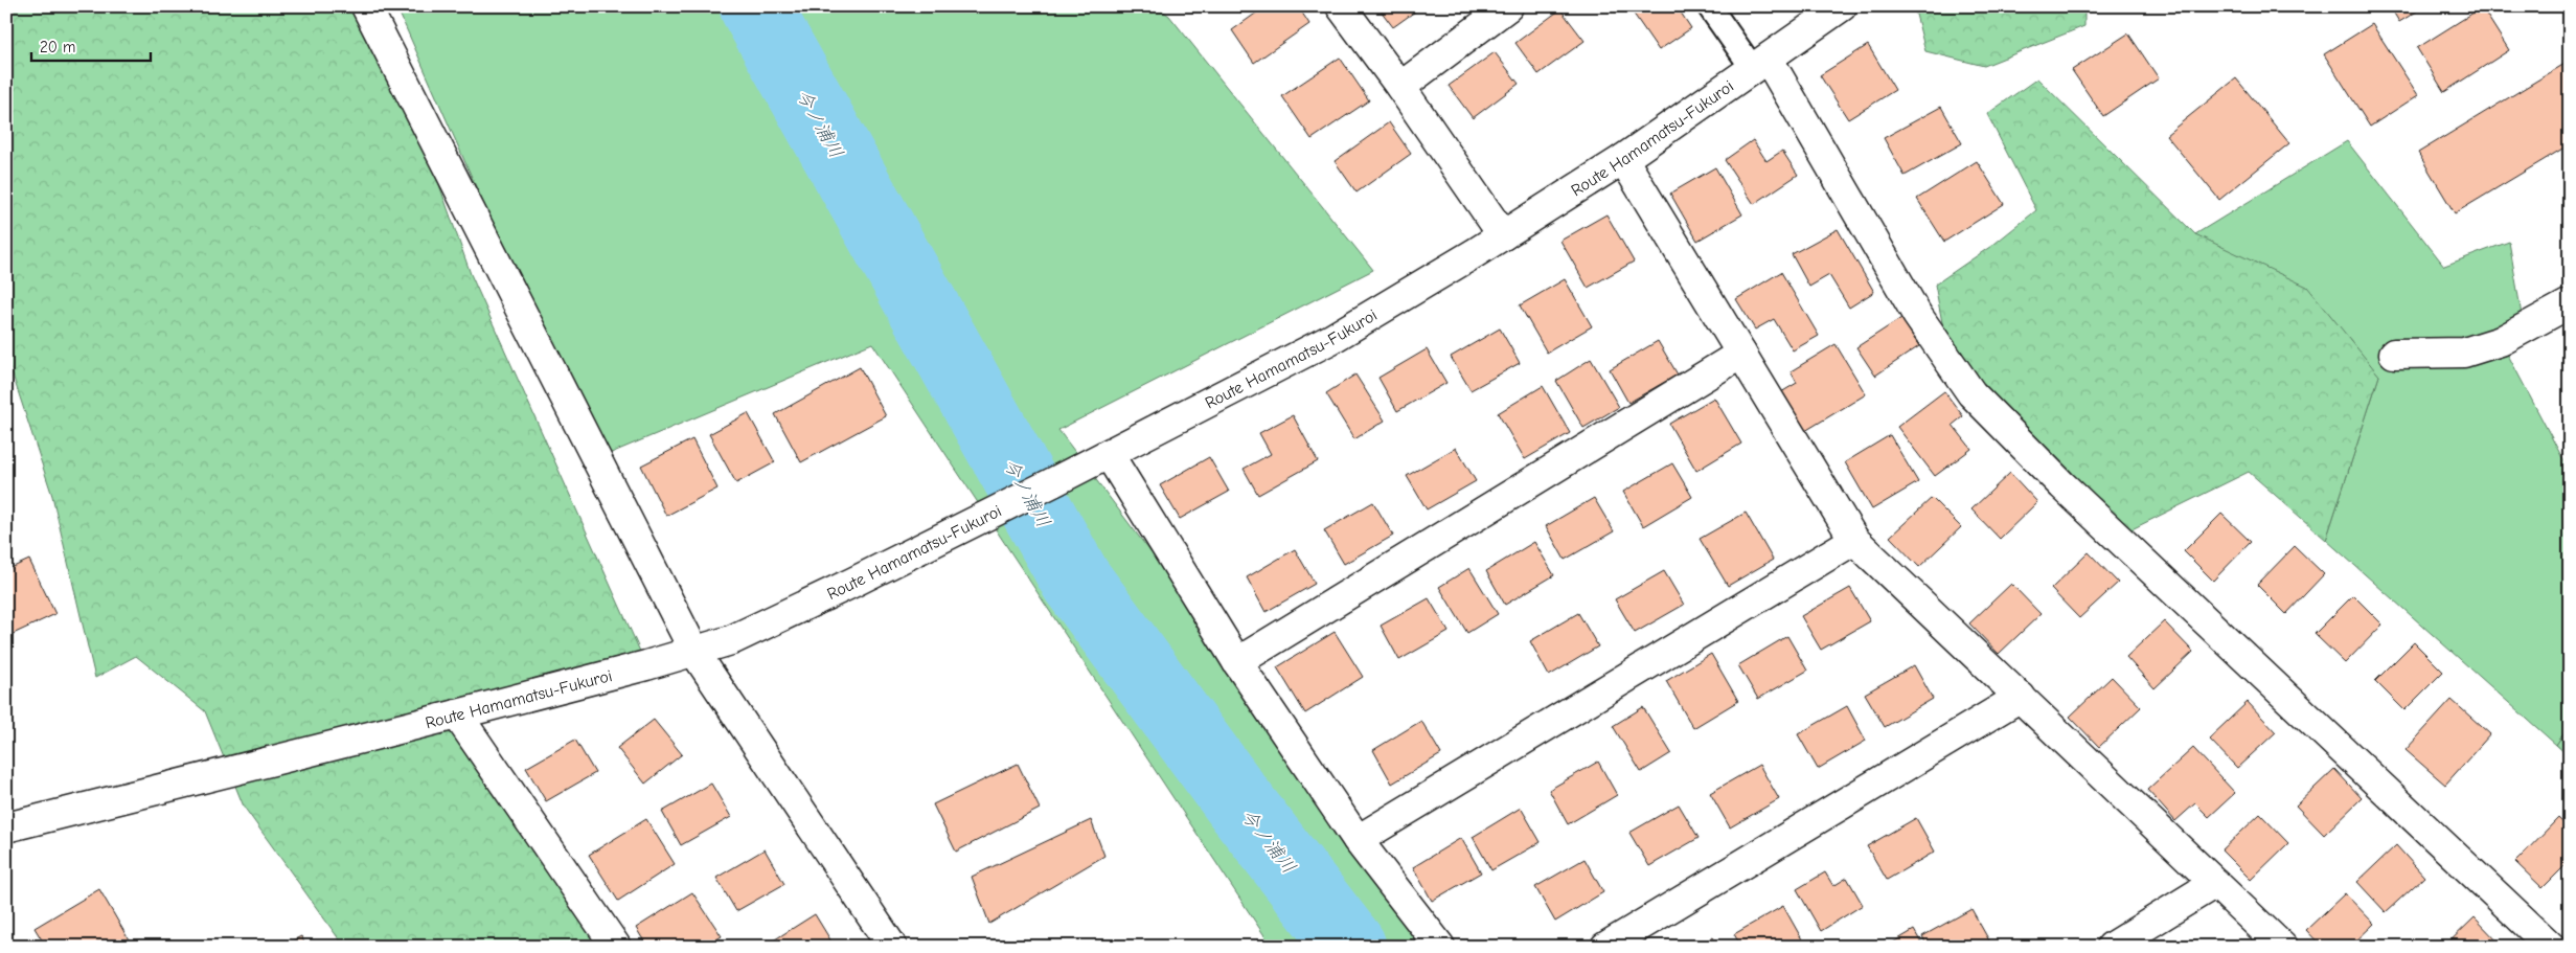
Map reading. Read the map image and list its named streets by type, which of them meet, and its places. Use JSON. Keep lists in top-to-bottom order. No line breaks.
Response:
{"streets":{"street":["Route Hamamatsu-Fukuroi"]},"water":["今ノ浦川"],"scale_bar":"20 m"}
